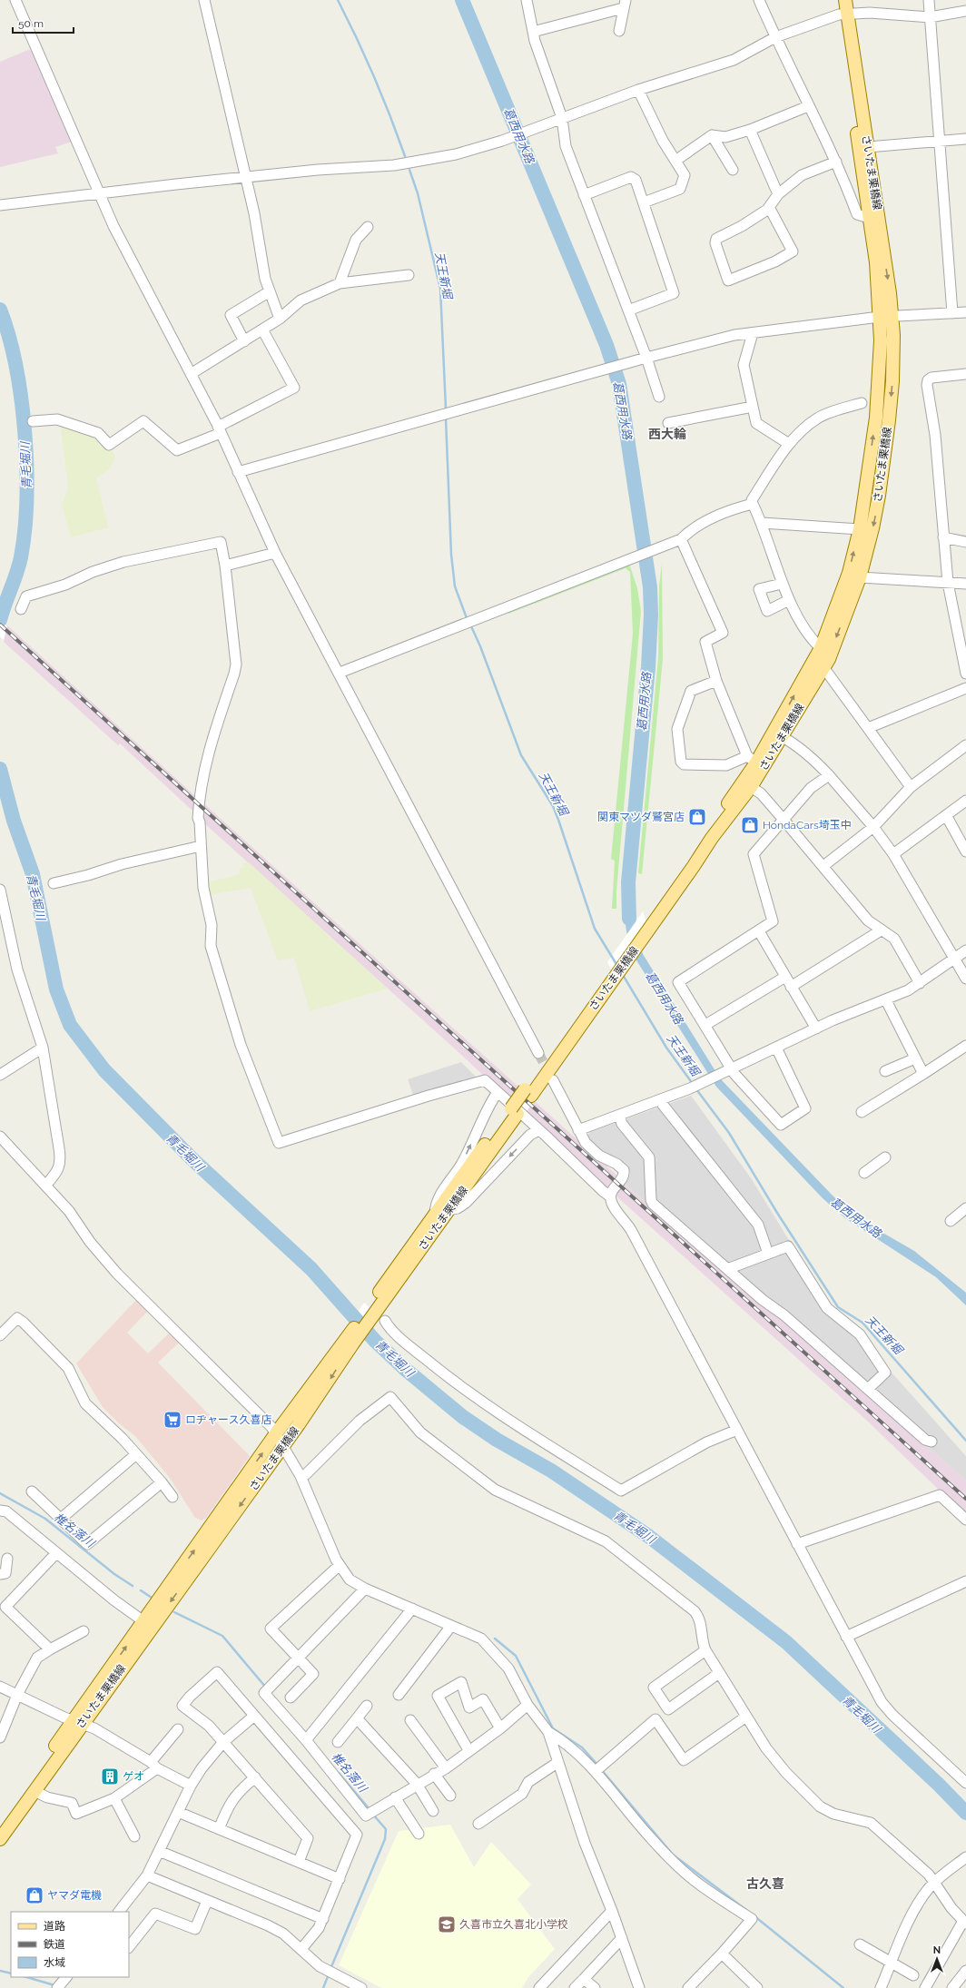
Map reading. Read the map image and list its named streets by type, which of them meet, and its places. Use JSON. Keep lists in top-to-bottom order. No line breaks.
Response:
{"streets":{"main road":["さいたま栗橋線"]},"districts":["西大輪","古久喜"],"water":["葛西用水路","天王新堀","青毛堀川","椎名落川"],"places":{"shop":["関東マツダ鷲宮店","HondaCars埼玉中","ヤマダ電機"],"supermarket":["ロヂャース久喜店"],"building":["ゲオ"],"school or university":["久喜市立久喜北小学校"]},"legend":["道路","鉄道","水域"],"scale_bar":"50 m","north":"top"}
